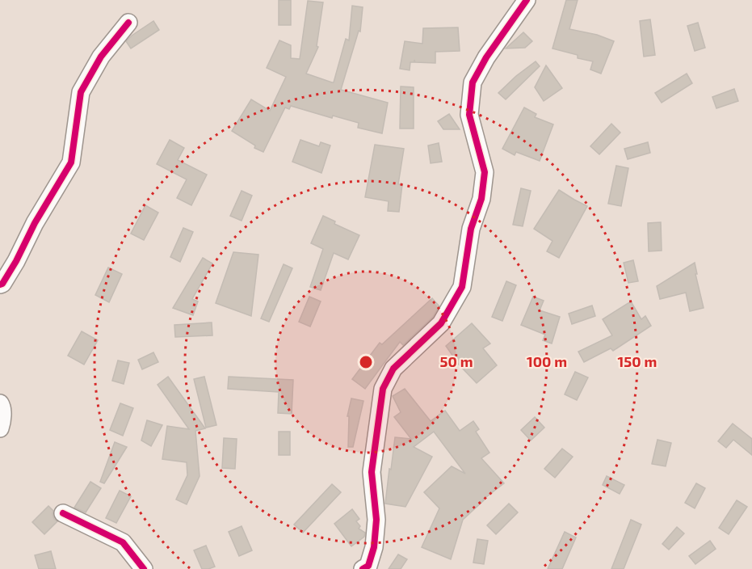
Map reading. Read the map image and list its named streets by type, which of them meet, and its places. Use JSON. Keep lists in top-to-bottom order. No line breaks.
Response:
{"rings":["50 m","100 m","150 m"]}
